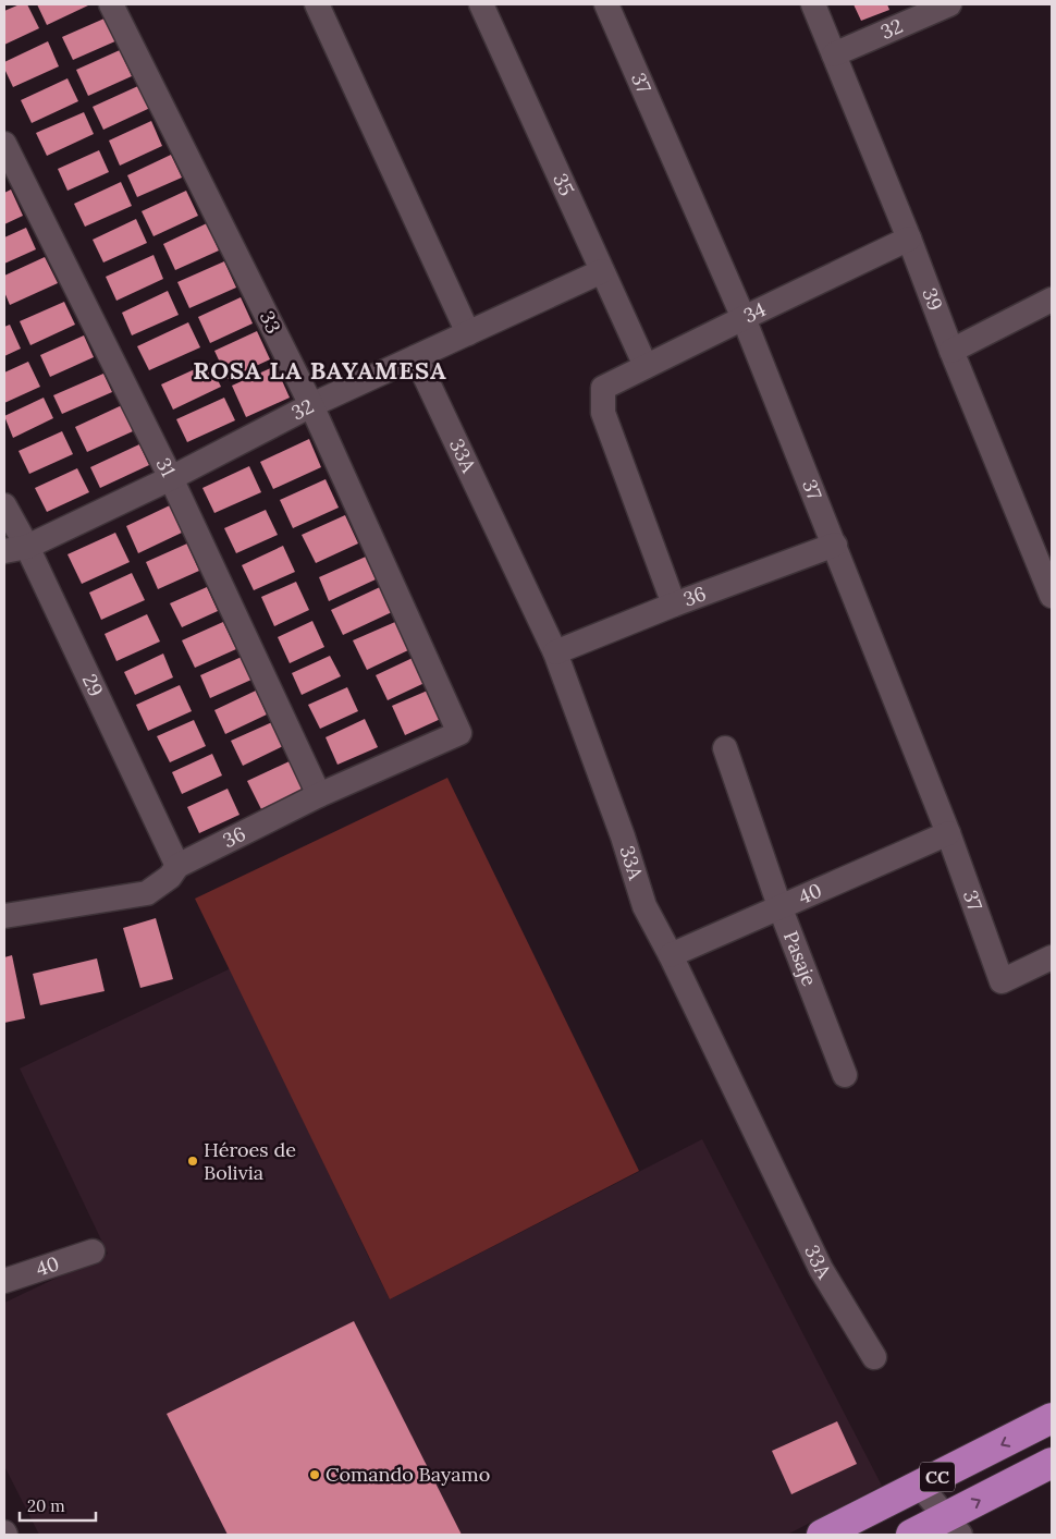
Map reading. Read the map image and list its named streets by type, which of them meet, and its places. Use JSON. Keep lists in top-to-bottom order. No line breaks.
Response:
{"streets":{"highway":["CC"],"street":["32","37","35","39","34","33","33A","31","36","29","40","Pasaje"]},"crossings":[["32","35"],["32","39"],["32","33"],["32","33A"],["32","31"],["32","29"],["37","34"],["37","36"],["37","40"],["35","34"],["39","34"],["34","36"],["33","36"],["33A","36"],["33A","40"],["31","36"],["36","29"],["40","Pasaje"]],"districts":["ROSA LA BAYAMESA"],"places":["Héroes de Bolivia","Comando Bayamo"],"scale_bar":"20 m"}
